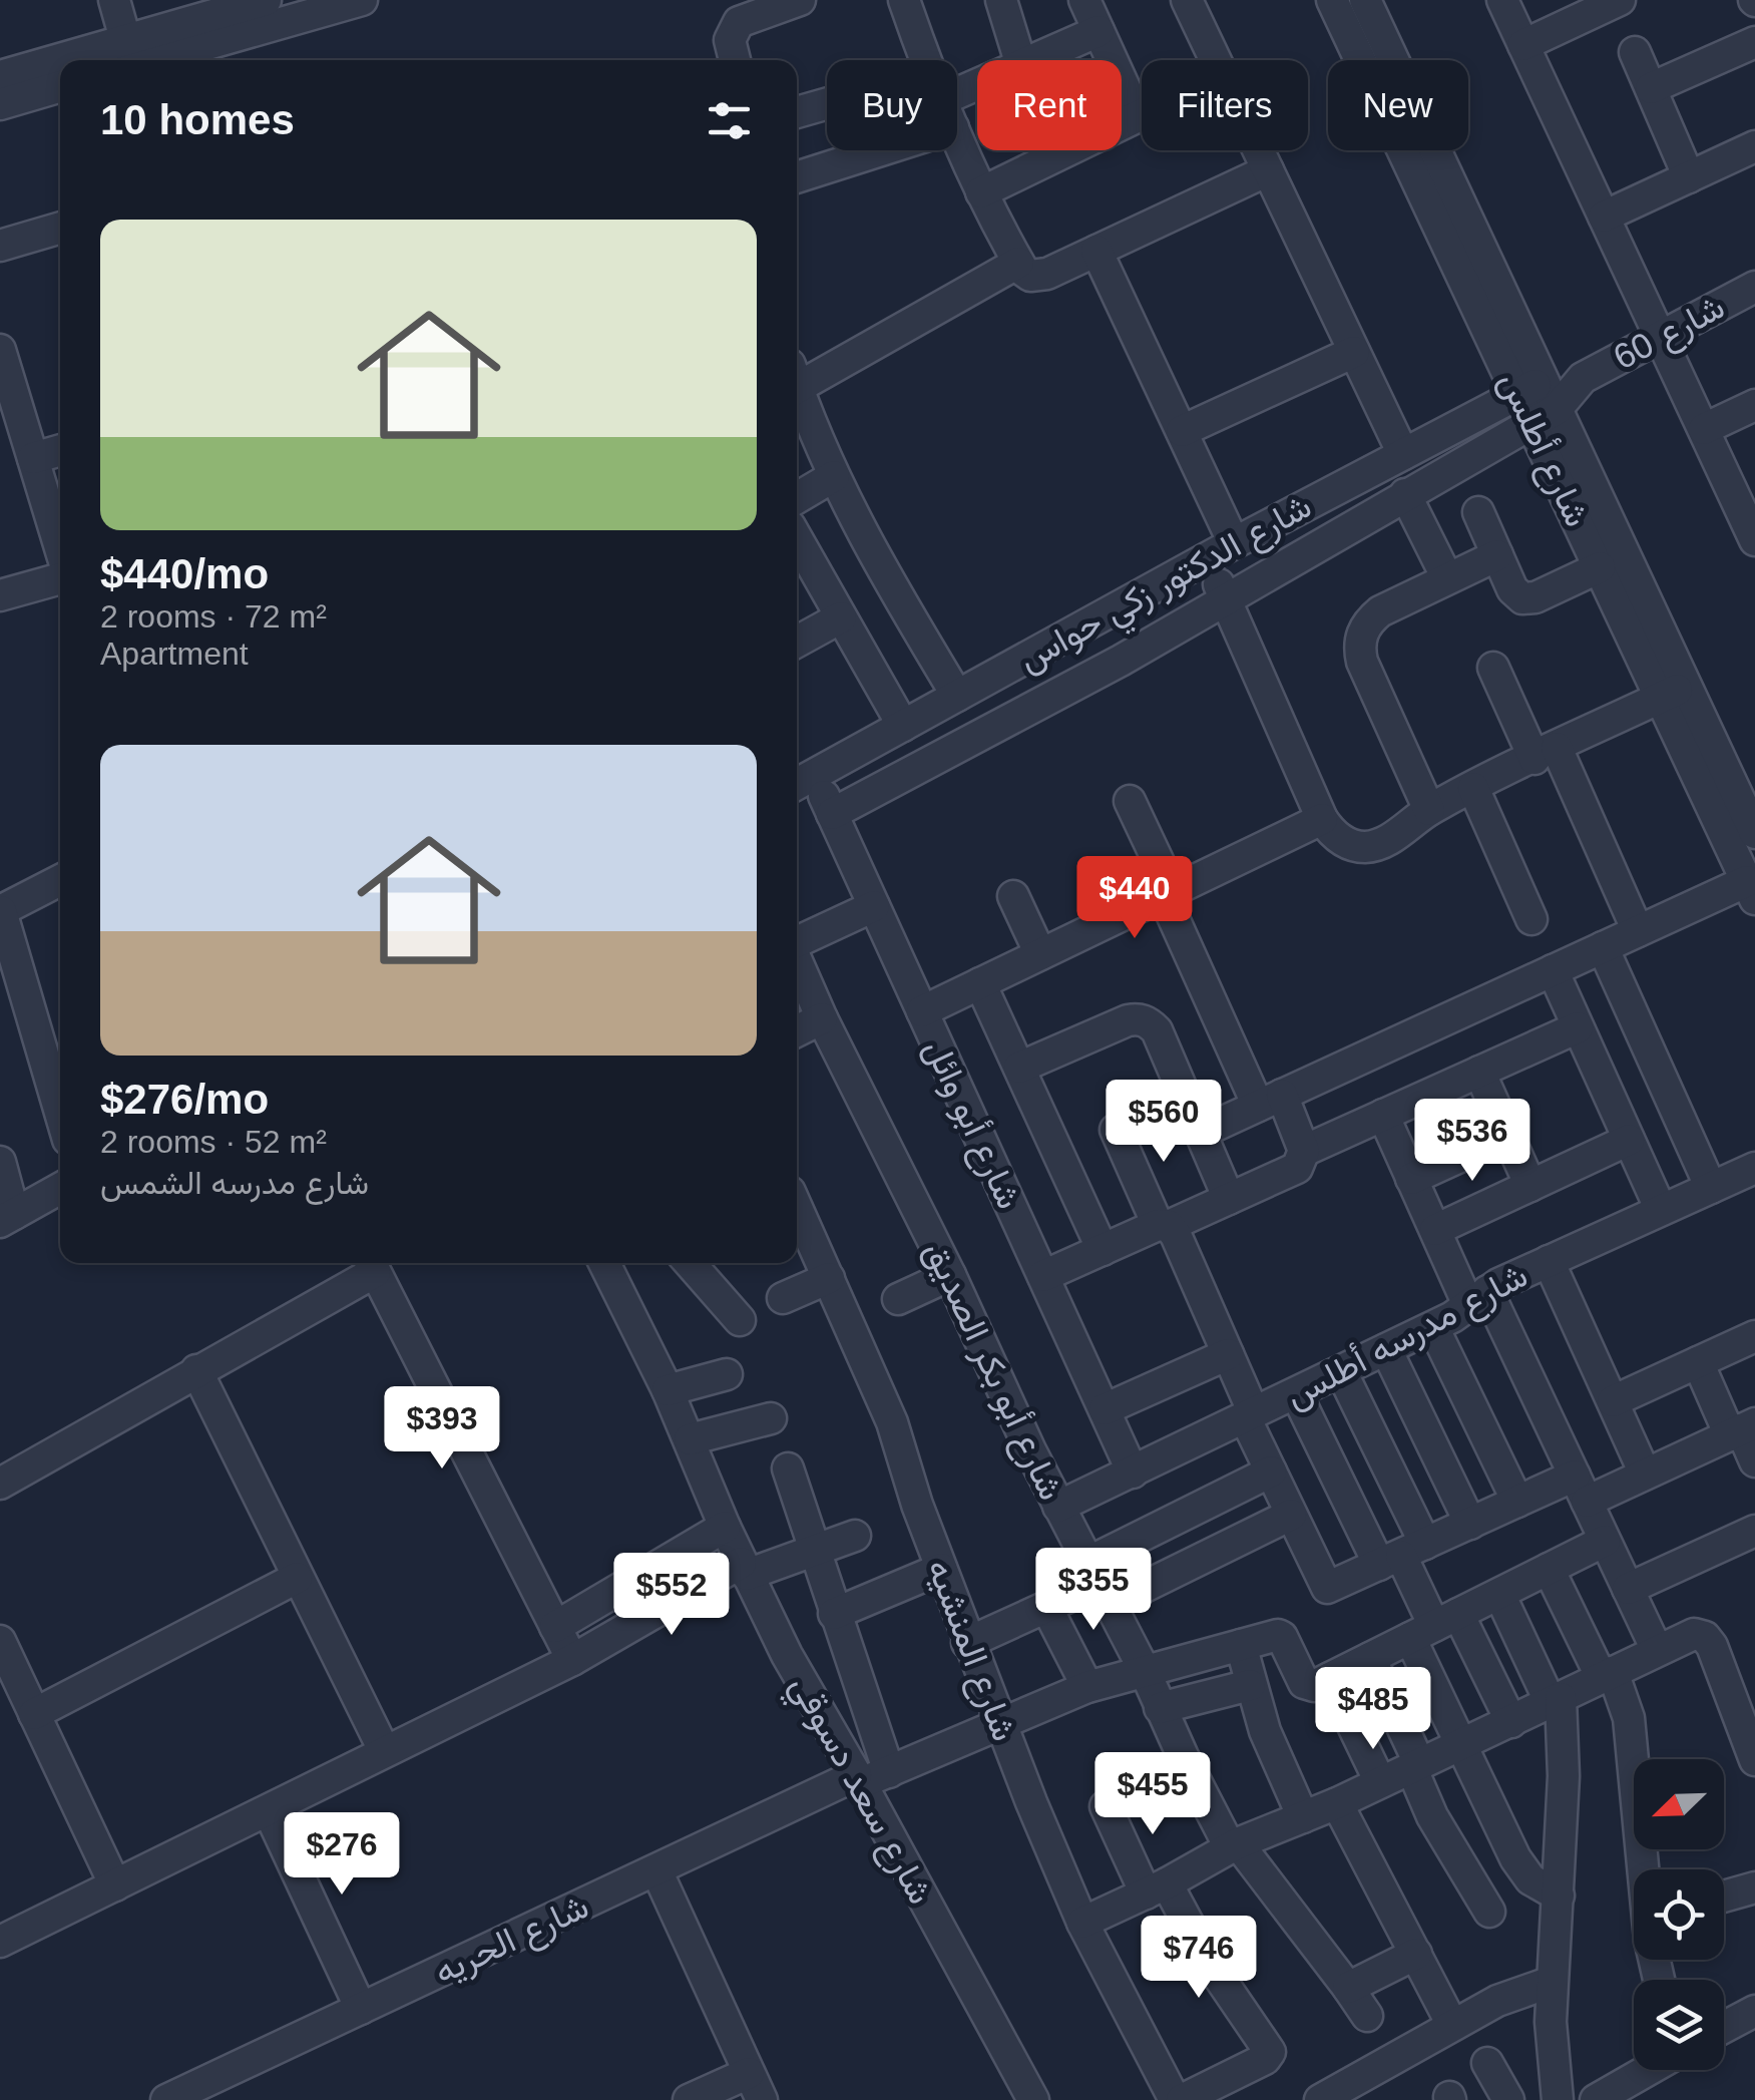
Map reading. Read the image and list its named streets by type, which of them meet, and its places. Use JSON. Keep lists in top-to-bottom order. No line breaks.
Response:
{"streets":{"street":["شارع 60","شارع أطلس","شارع الدكتور زكي حواس","شارع أبو وائل","شارع مدرسه أطلس","شارع أبو بكر الصديق","شارع المنشيه","شارع سعد دسوقي","شارع الحريه"]},"crossings":[["شارع 60","شارع أطلس"],["شارع 60","شارع الدكتور زكي حواس"],["شارع أطلس","شارع الدكتور زكي حواس"],["شارع الدكتور زكي حواس","شارع أبو وائل"],["شارع أبو وائل","شارع مدرسه أطلس"],["شارع مدرسه أطلس","شارع أبو بكر الصديق"],["شارع أبو بكر الصديق","شارع الحريه"],["شارع المنشيه","شارع الحريه"],["شارع سعد دسوقي","شارع الحريه"]],"north":"bottom left","page":{"chip":["Buy","Rent","Filters","New"],"heading":"10 homes","list":[{"name":"$440/mo","note":"2 rooms · 72 m² · Apartment"},{"name":"$276/mo","note":"2 rooms · 52 m² · شارع مدرسه الشمس"}],"price":["$440","$560","$536","$393","$355","$552","$485","$455","$276","$746"]}}
